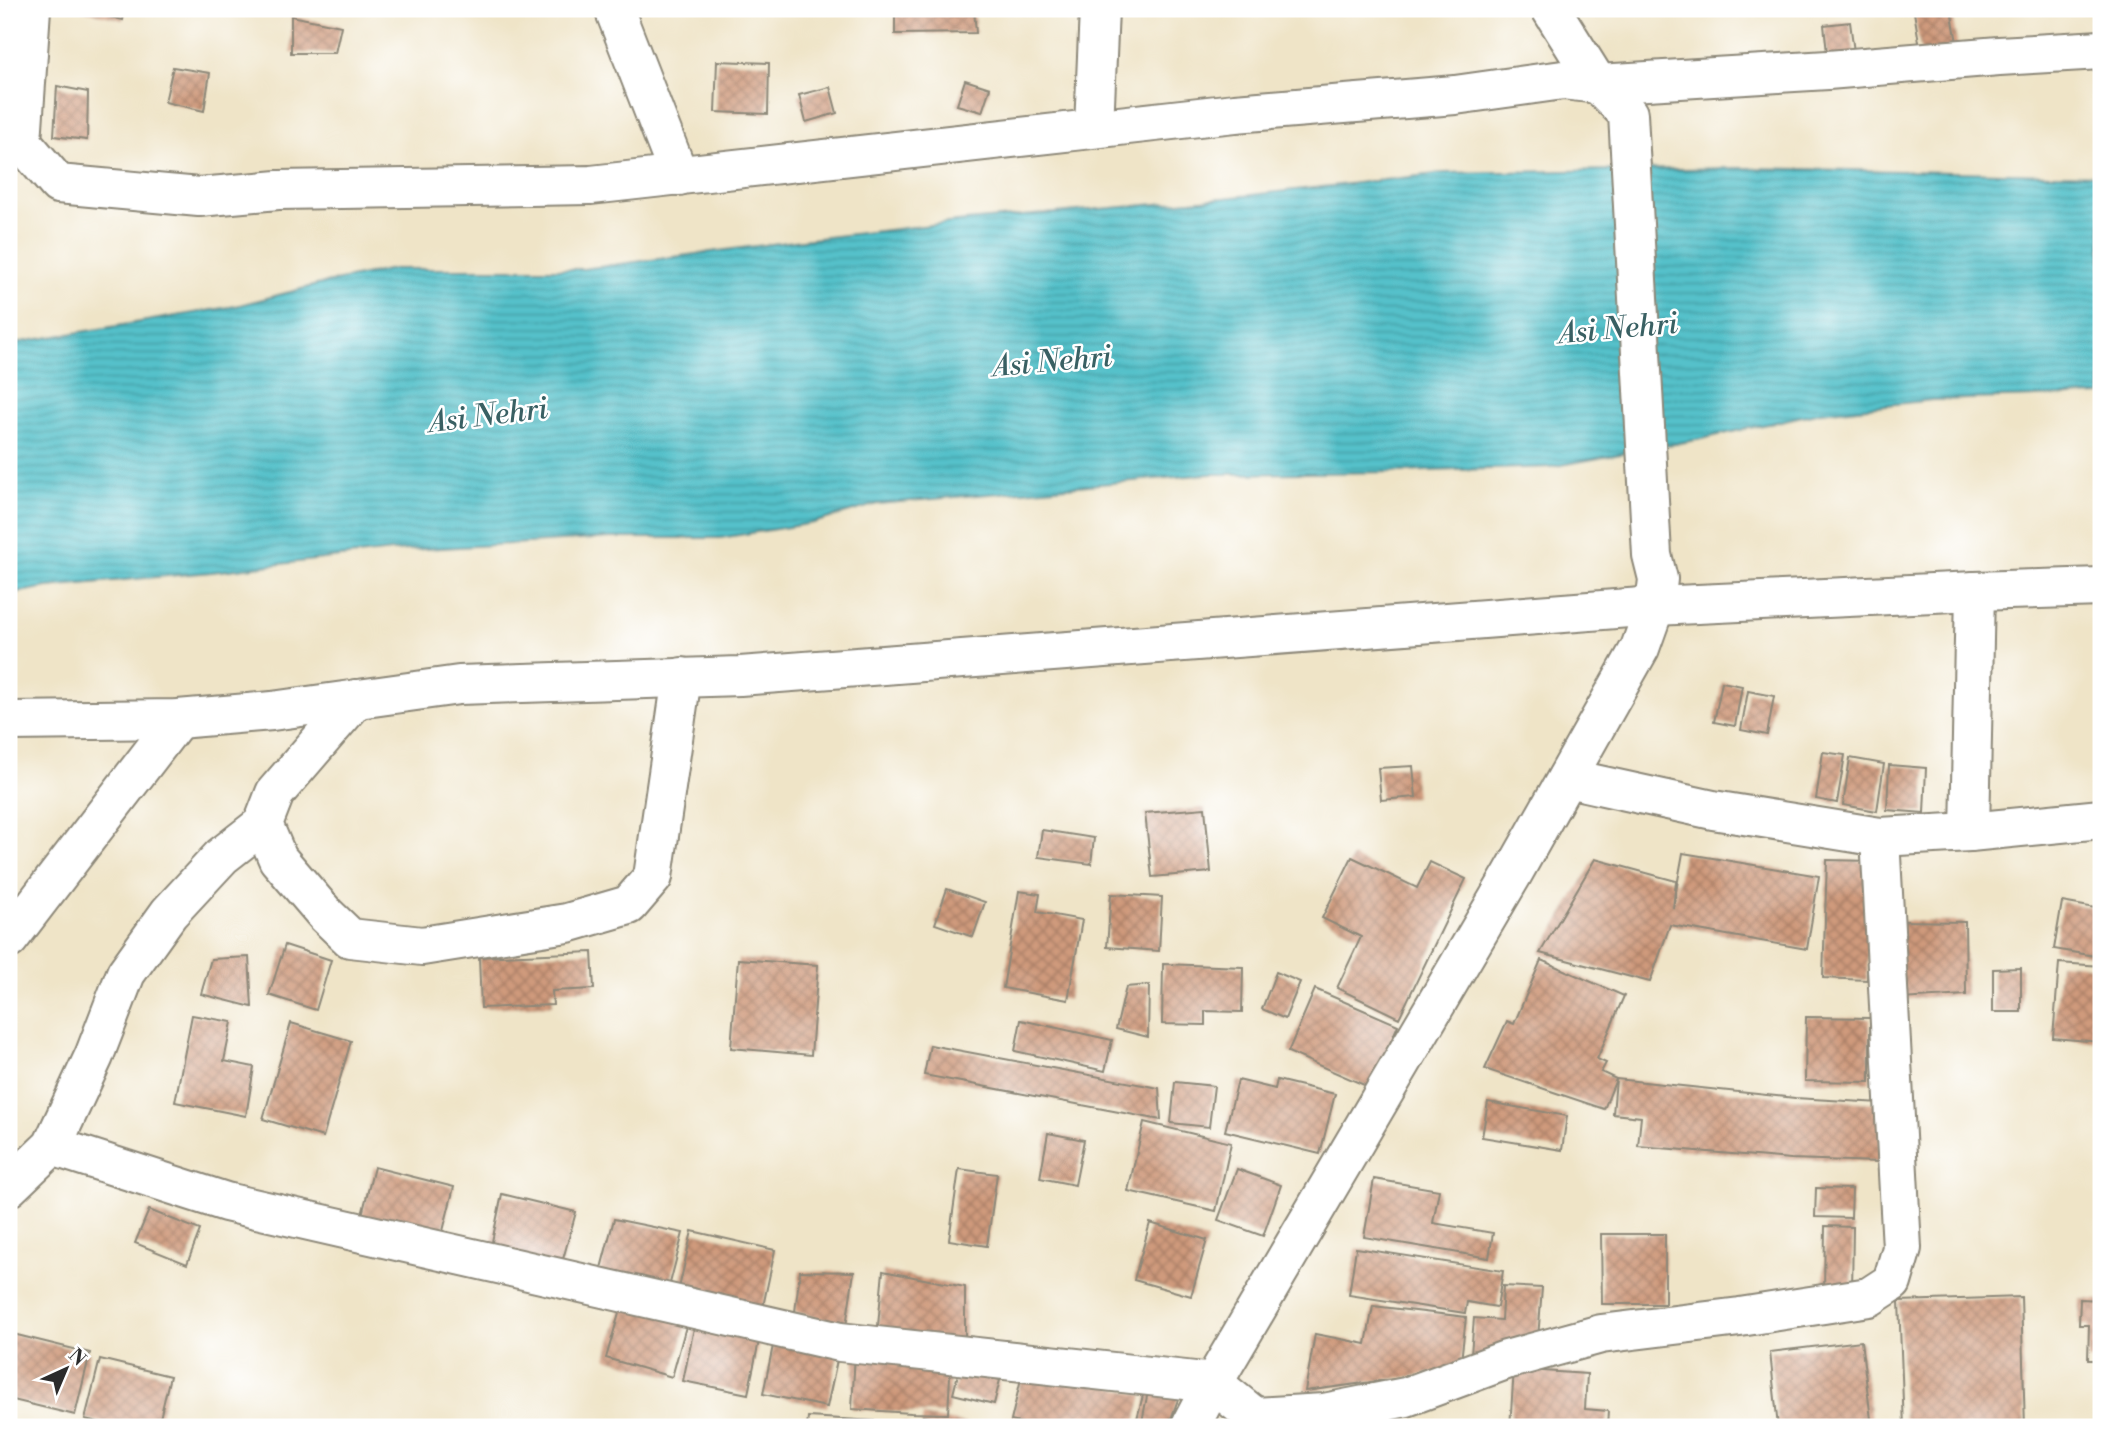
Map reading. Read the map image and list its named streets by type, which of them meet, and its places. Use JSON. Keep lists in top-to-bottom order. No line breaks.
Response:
{"water":["Asi Nehri"],"north":"top right"}
